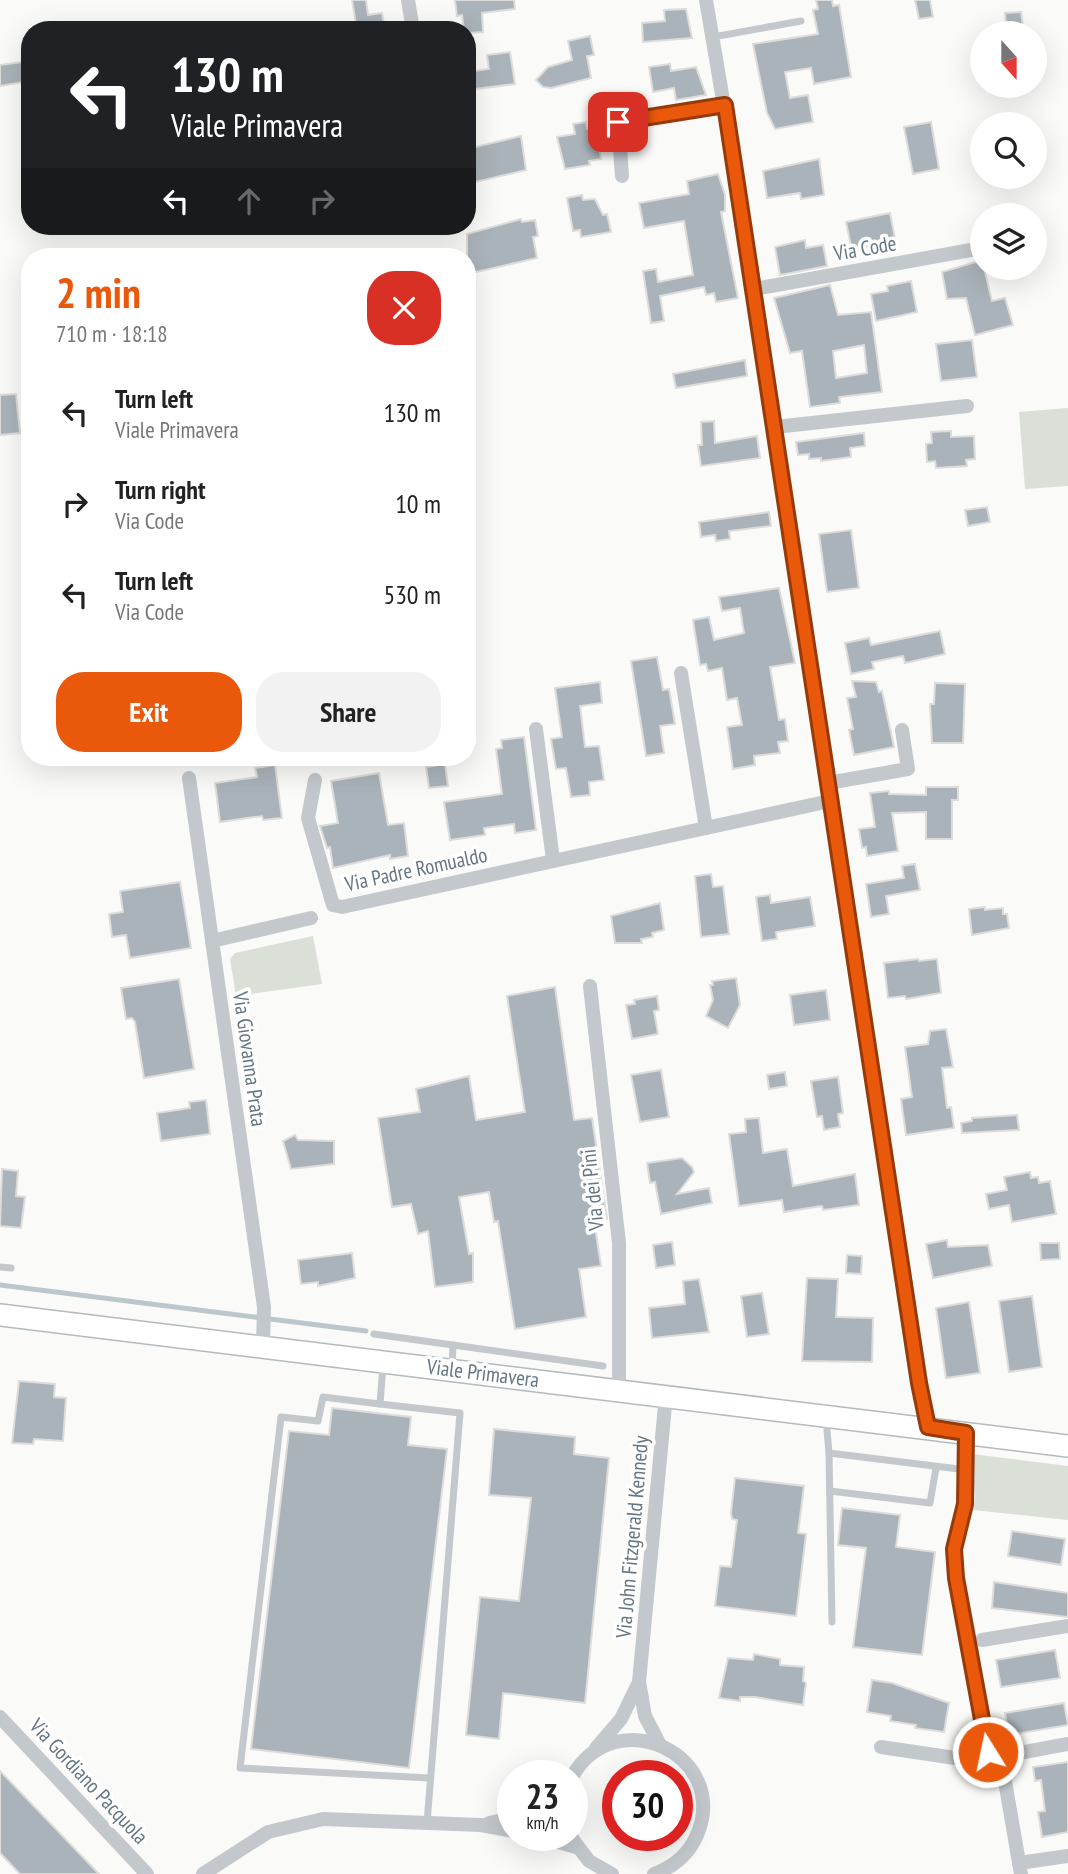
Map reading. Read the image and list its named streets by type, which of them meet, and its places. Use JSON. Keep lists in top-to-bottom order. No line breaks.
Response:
{"streets":{"main road":["Viale Primavera"],"street":["Via Code","Via Padre Romualdo","Via Giovanna Prata","Via dei Pini","Via John Fitzgerald Kennedy","Via Gordiano Pacquola"]},"crossings":[["Via Giovanna Prata","Viale Primavera"],["Via dei Pini","Viale Primavera"],["Viale Primavera","Via John Fitzgerald Kennedy"]],"north":"bottom","page":{"turn":["130 m","Viale Primavera"],"heading":["2 min","710 m · 18:18"],"list":[{"name":"Turn left","note":"Viale Primavera","value":"130 m"},{"name":"Turn right","note":"Via Code","value":"10 m"},{"name":"Turn left","note":"Via Code","value":"530 m"}],"buttons":["Exit","Share"],"speed":"23 km/h","limit":"30"}}
